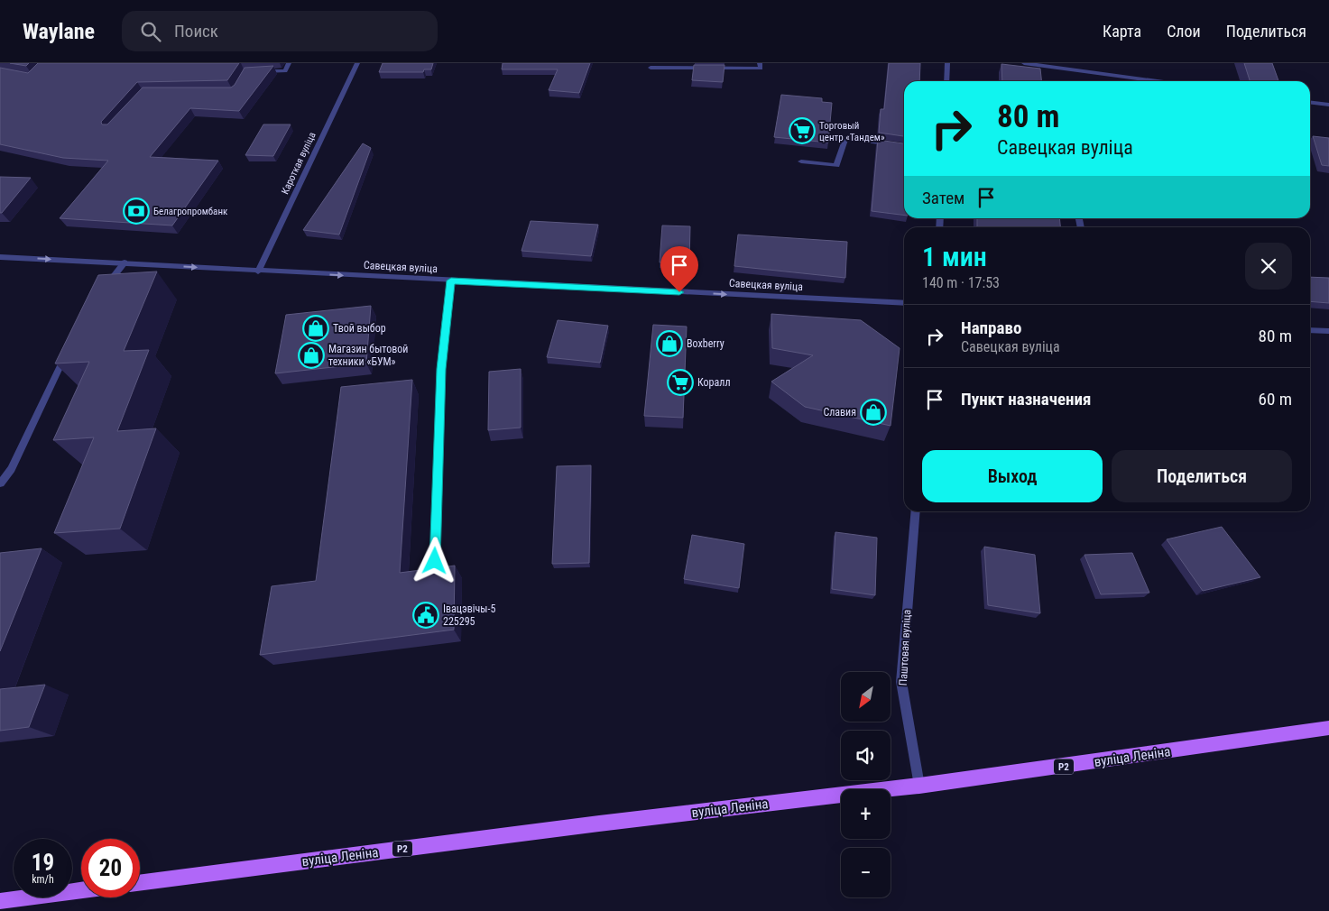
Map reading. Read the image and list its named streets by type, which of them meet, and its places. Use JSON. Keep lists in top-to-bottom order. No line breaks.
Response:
{"streets":{"main road":["вуліца Леніна","Р2"],"street":["Кароткая вуліца","Савецкая вуліца","Паштовая вуліца"]},"crossings":[["Кароткая вуліца","Савецкая вуліца"],["Паштовая вуліца","вуліца Леніна"]],"one_way":["Савецкая вуліца"],"places":{"supermarket":["Торговый центр «Тандем»","Коралл"],"bank":["Белагропромбанк"],"shop":["Твой выбор","Boxberry","Магазин бытовой техники «БУМ»","Славия"],"public building":["Івацэвічы-5 225295"]},"north":"bottom left","page":{"header":"Waylane","search":"Поиск","nav":["Карта","Слои","Поделиться"],"turn":["80 m","Савецкая вуліца"],"then":"Затем","heading":["1 мин","140 m · 17:53"],"list":[{"name":"Направо","note":"Савецкая вуліца","value":"80 m"},{"name":"Пункт назначения","value":"60 m"}],"buttons":["Выход","Поделиться"],"map_buttons":["+","−"],"speed":"19 km/h","limit":"20"}}
